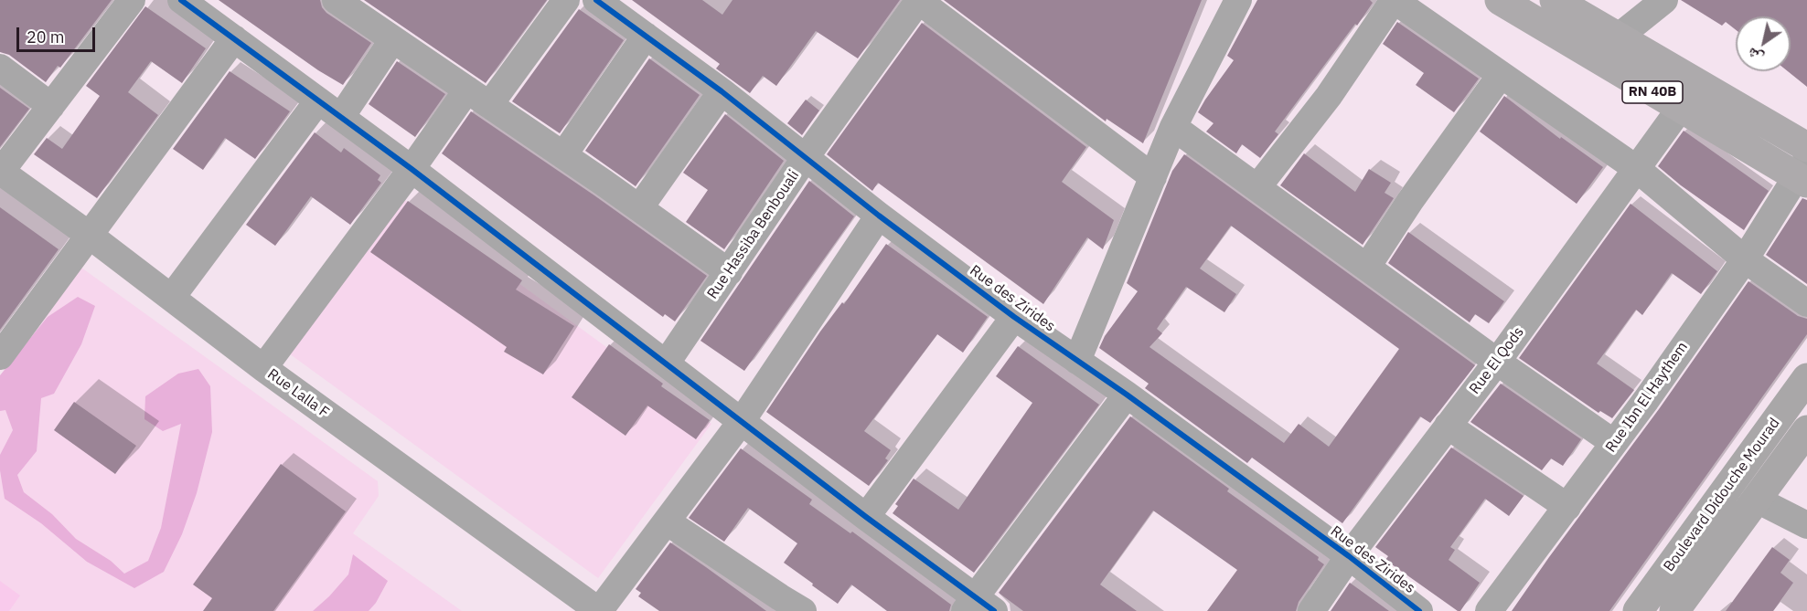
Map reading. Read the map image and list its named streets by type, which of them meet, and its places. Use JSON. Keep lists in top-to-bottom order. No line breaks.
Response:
{"streets":{"main road":["RN 40B","Boulevard Didouche Mourad"],"street":["Rue Hassiba Benbouali","Rue des Zirides","Rue El Qods","Rue Lalla F","Rue Ibn El Haythem"]},"crossings":[["RN 40B","Rue El Qods"],["RN 40B","Rue Ibn El Haythem"],["Rue Hassiba Benbouali","Rue des Zirides"],["Rue des Zirides","Rue El Qods"]],"scale_bar":"20 m","north":"bottom left"}
